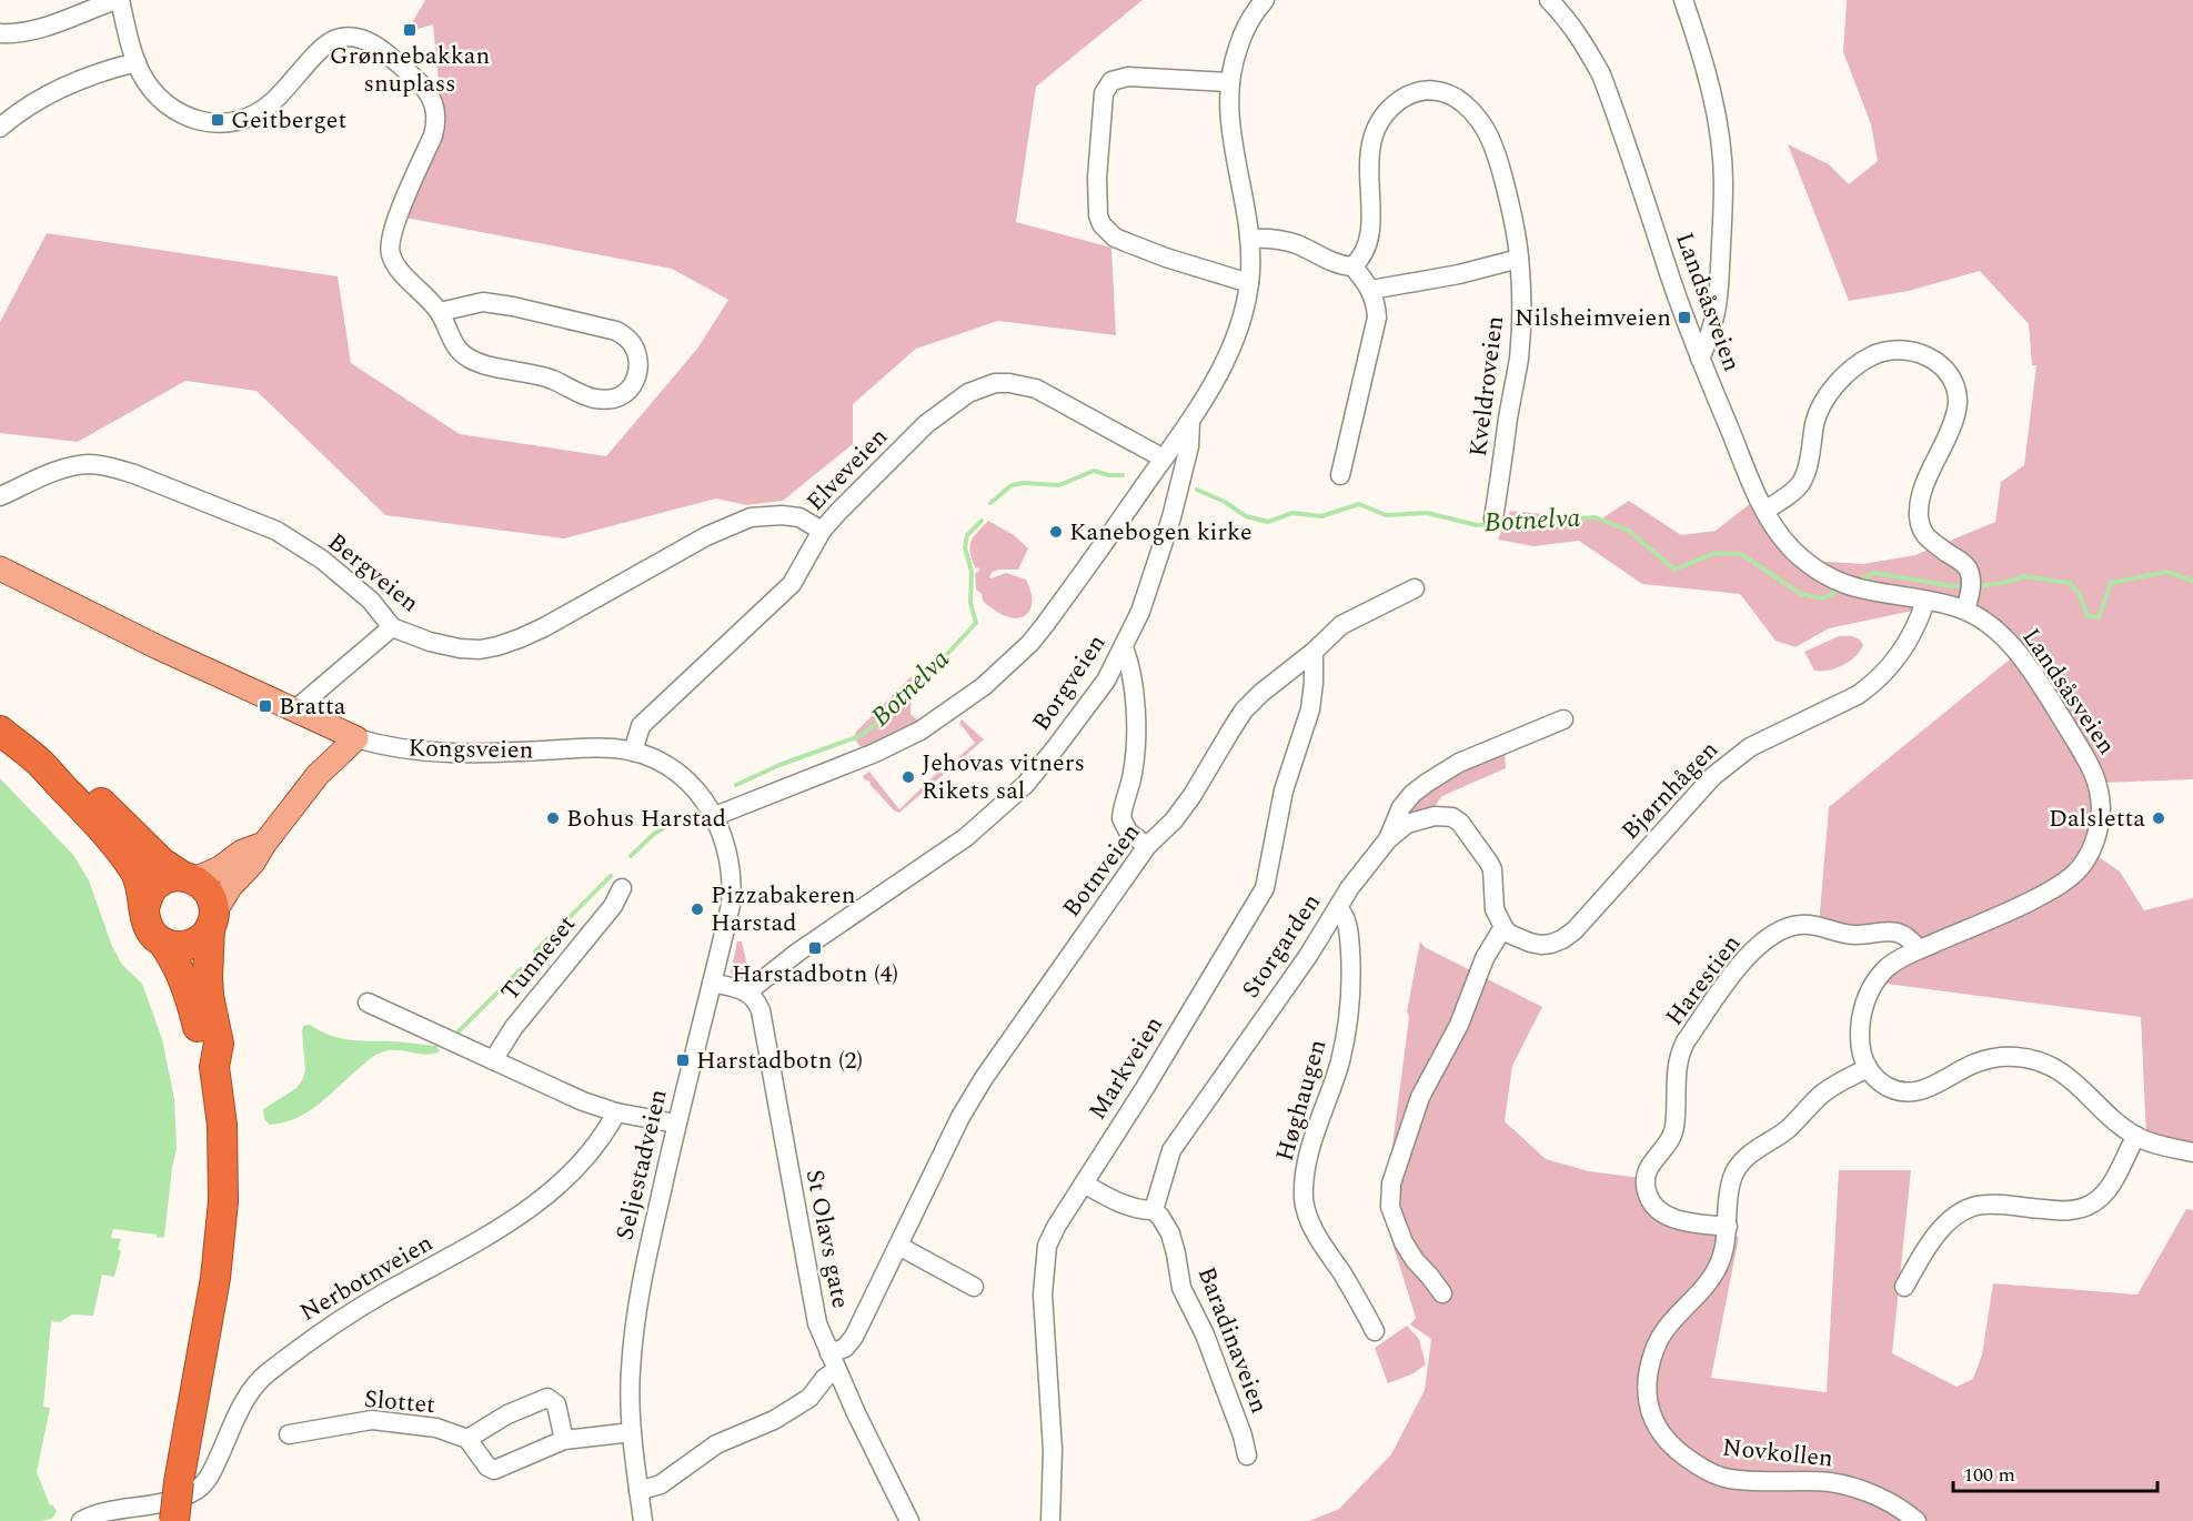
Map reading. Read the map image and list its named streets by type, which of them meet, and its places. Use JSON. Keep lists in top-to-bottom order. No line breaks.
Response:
{"streets":{"main road":["Kongsveien"],"street":["Landsåsveien","Kveldroveien","Elveveien","Bergveien","Borgveien","Bjørnhågen","Botnveien","Storgarden","Tunneset","Harestien","Markveien","Høghaugen","Seljestadveien","St Olavs gate","Nerbotnveien","Baradinaveien","Slottet","Novkollen"]},"crossings":[["Landsåsveien","Bjørnhågen"],["Landsåsveien","Harestien"],["Landsåsveien","Novkollen"],["Elveveien","Bergveien"],["Elveveien","Kongsveien"],["Borgveien","St Olavs gate"],["Kongsveien","Seljestadveien"],["Botnveien","Markveien"],["Botnveien","Seljestadveien"],["Botnveien","St Olavs gate"],["Storgarden","Høghaugen"],["Storgarden","Baradinaveien"],["Harestien","Novkollen"]],"water":["Botnelva"],"places":{"transit":["Grønnebakkan snuplass","Geitberget","Nilsheimveien","Bratta","Harstadbotn (4)","Harstadbotn (2)"],"other":["Kanebogen kirke","Jehovas vitners Rikets sal","Bohus Harstad","Dalsletta","Pizzabakeren Harstad"]},"scale_bar":"100 m"}
